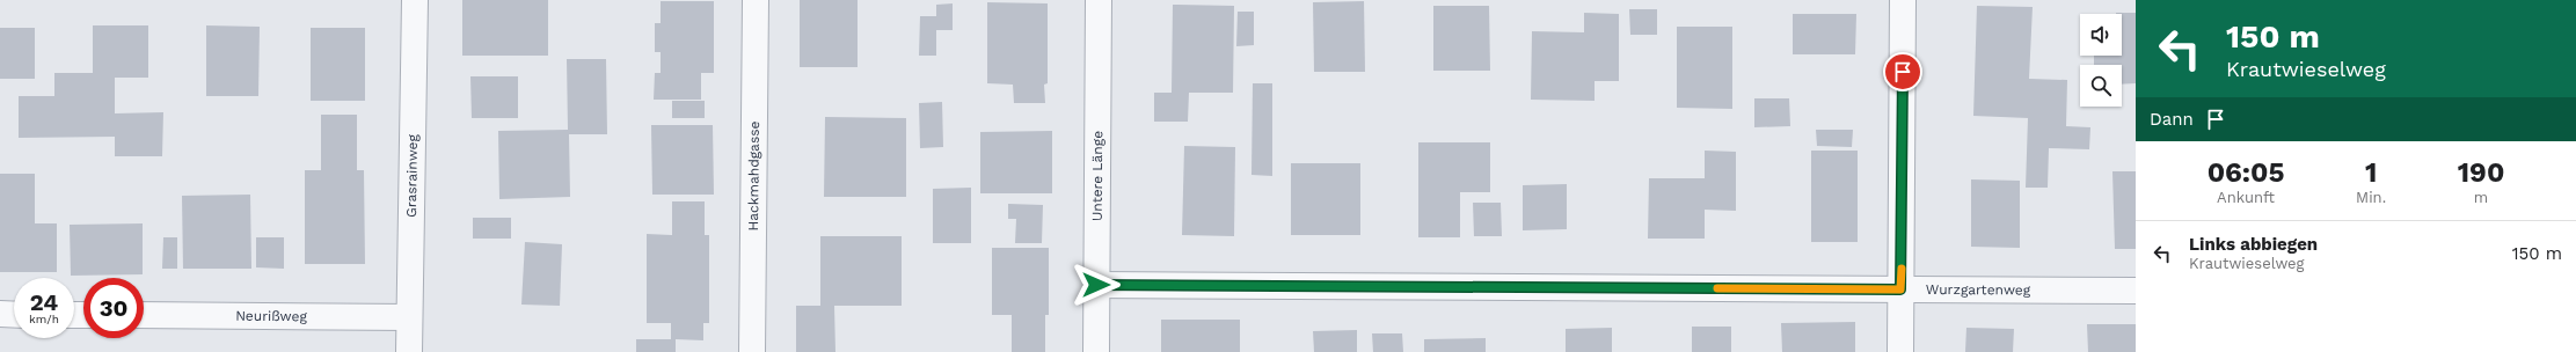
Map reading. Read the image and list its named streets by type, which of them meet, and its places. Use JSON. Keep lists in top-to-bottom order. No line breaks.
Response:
{"streets":{"street":["Grasrainweg","Hackmahdgasse","Untere Länge","Wurzgartenweg","Neurißweg"]},"crossings":[["Grasrainweg","Neurißweg"],["Untere Länge","Wurzgartenweg"]],"page":{"turn":["150 m","Krautwieselweg"],"then":"Dann","eta":["06:05","Ankunft","1","Min.","190","m"],"list":[{"name":"Links abbiegen","note":"Krautwieselweg","value":"150 m"}],"speed":"24 km/h","limit":"30"}}
